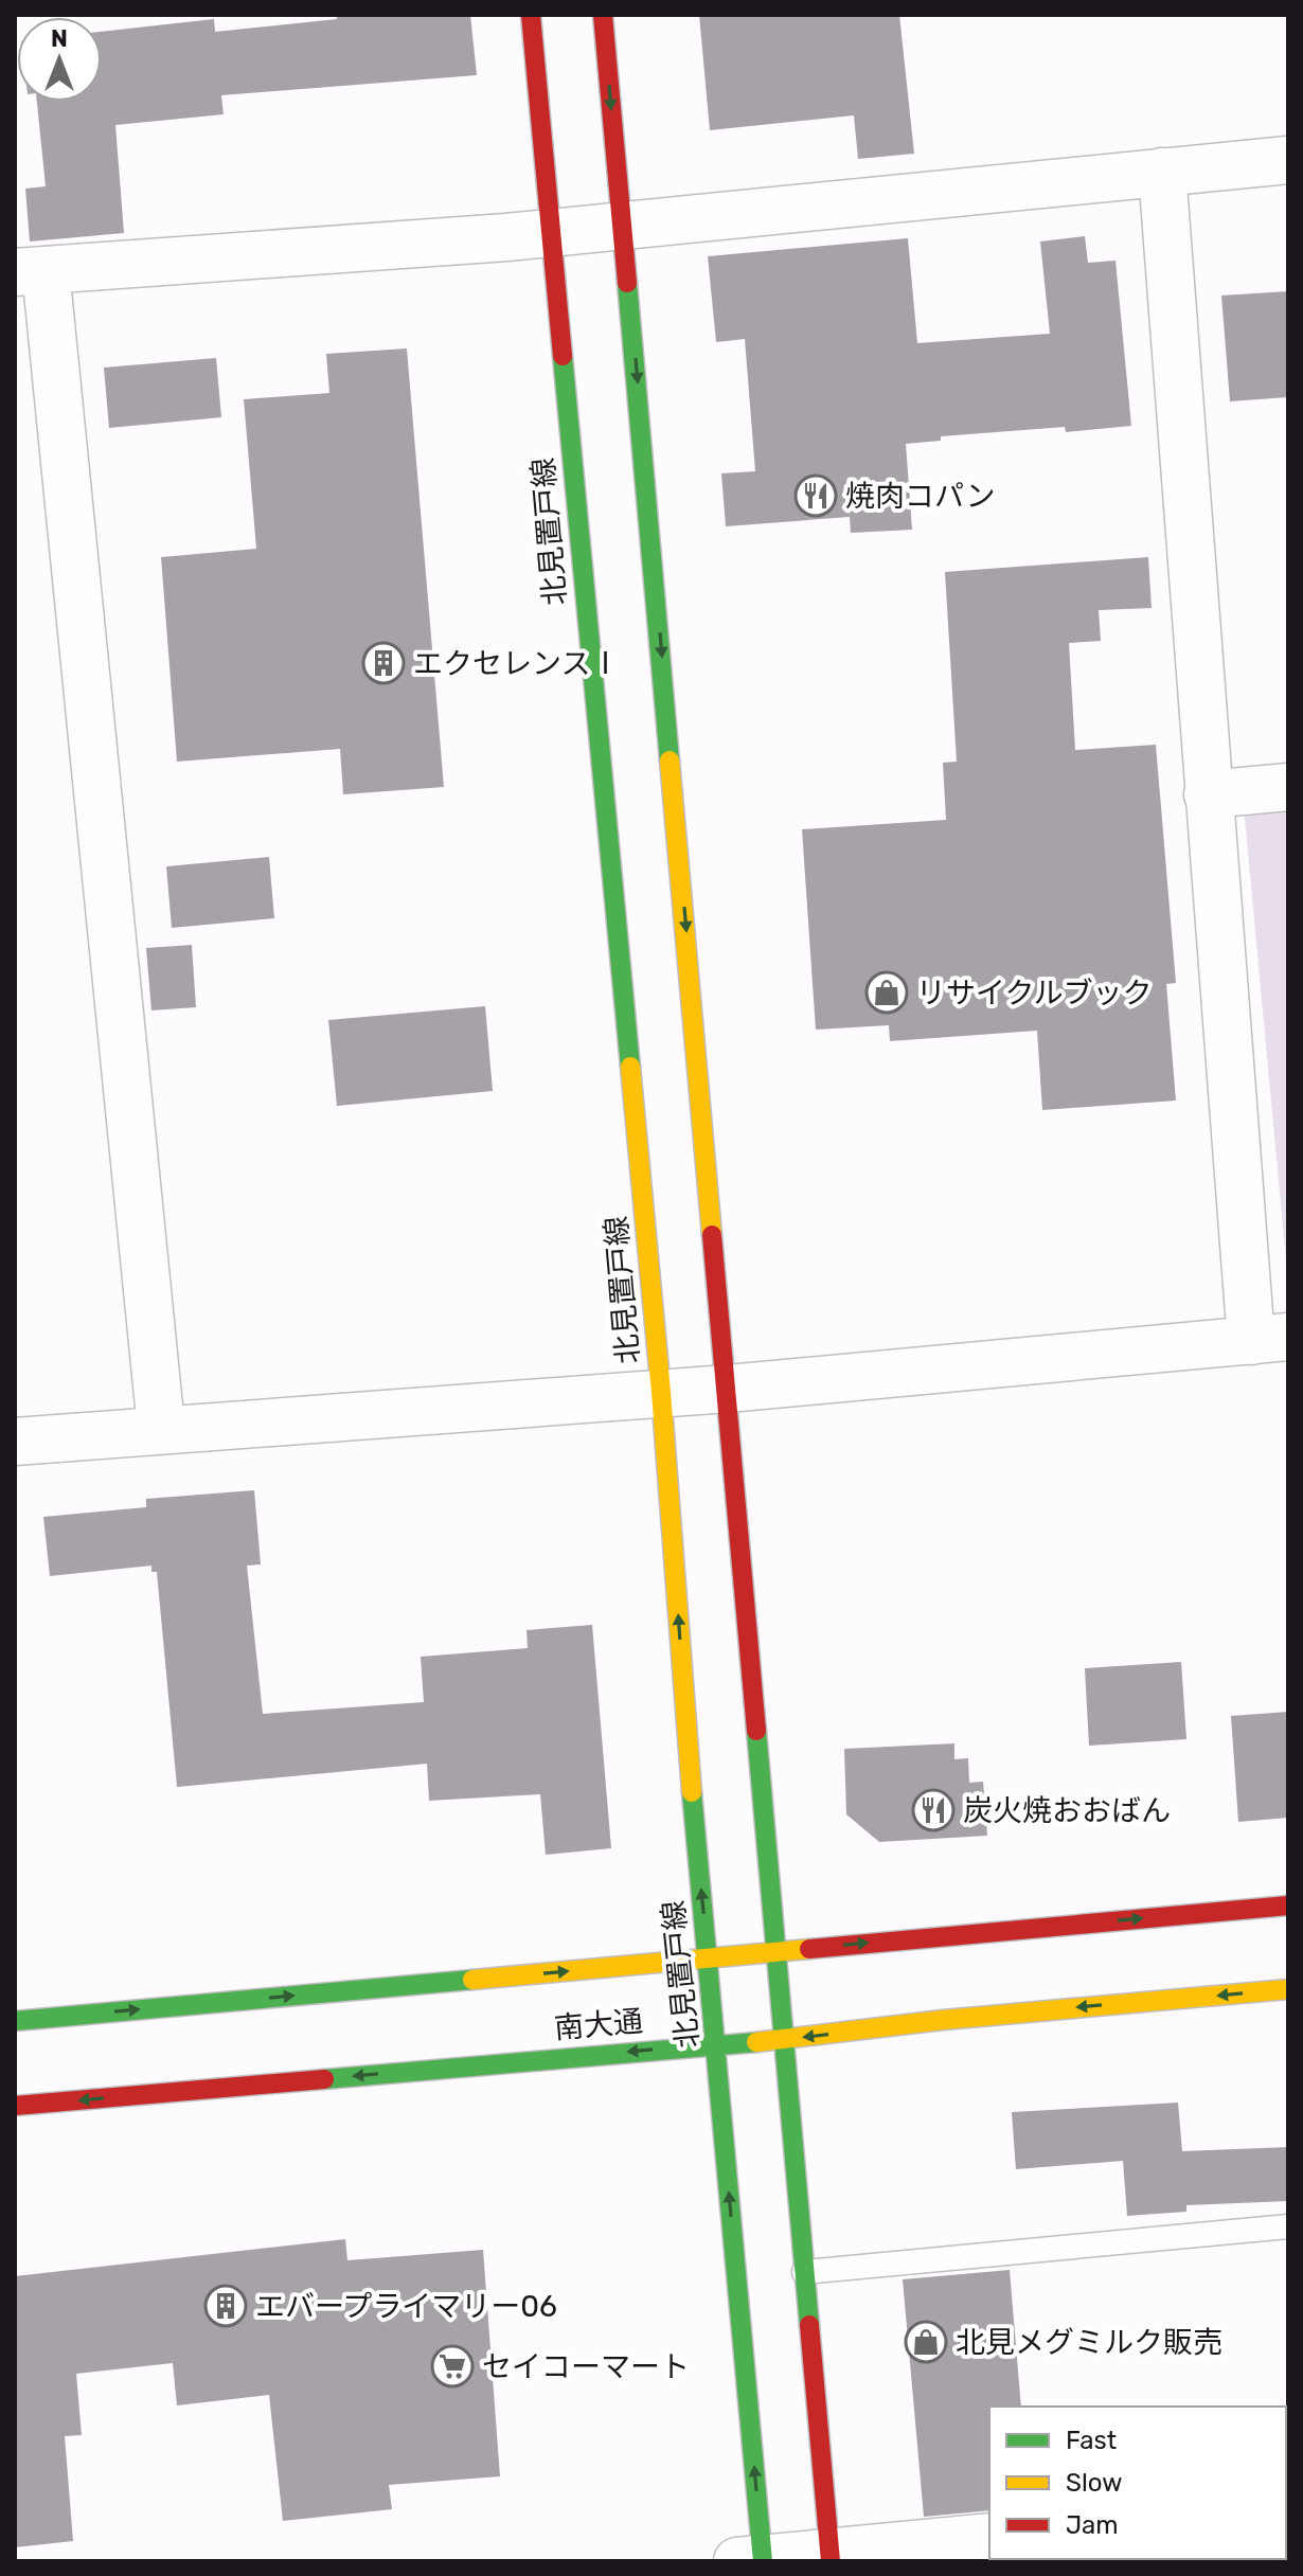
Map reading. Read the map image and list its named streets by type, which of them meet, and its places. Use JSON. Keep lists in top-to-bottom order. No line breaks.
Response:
{"streets":{"main road":["北見置戸線","南大通"]},"crossings":[["北見置戸線","南大通"]],"places":{"restaurant":["焼肉コパン","炭火焼おおばん"],"building":["エクセレンスⅠ","エバープライマリー06"],"shop":["リサイクルブック","北見メグミルク販売"],"supermarket":["セイコーマート"]},"legend":["Fast","Slow","Jam"],"north":"top"}
